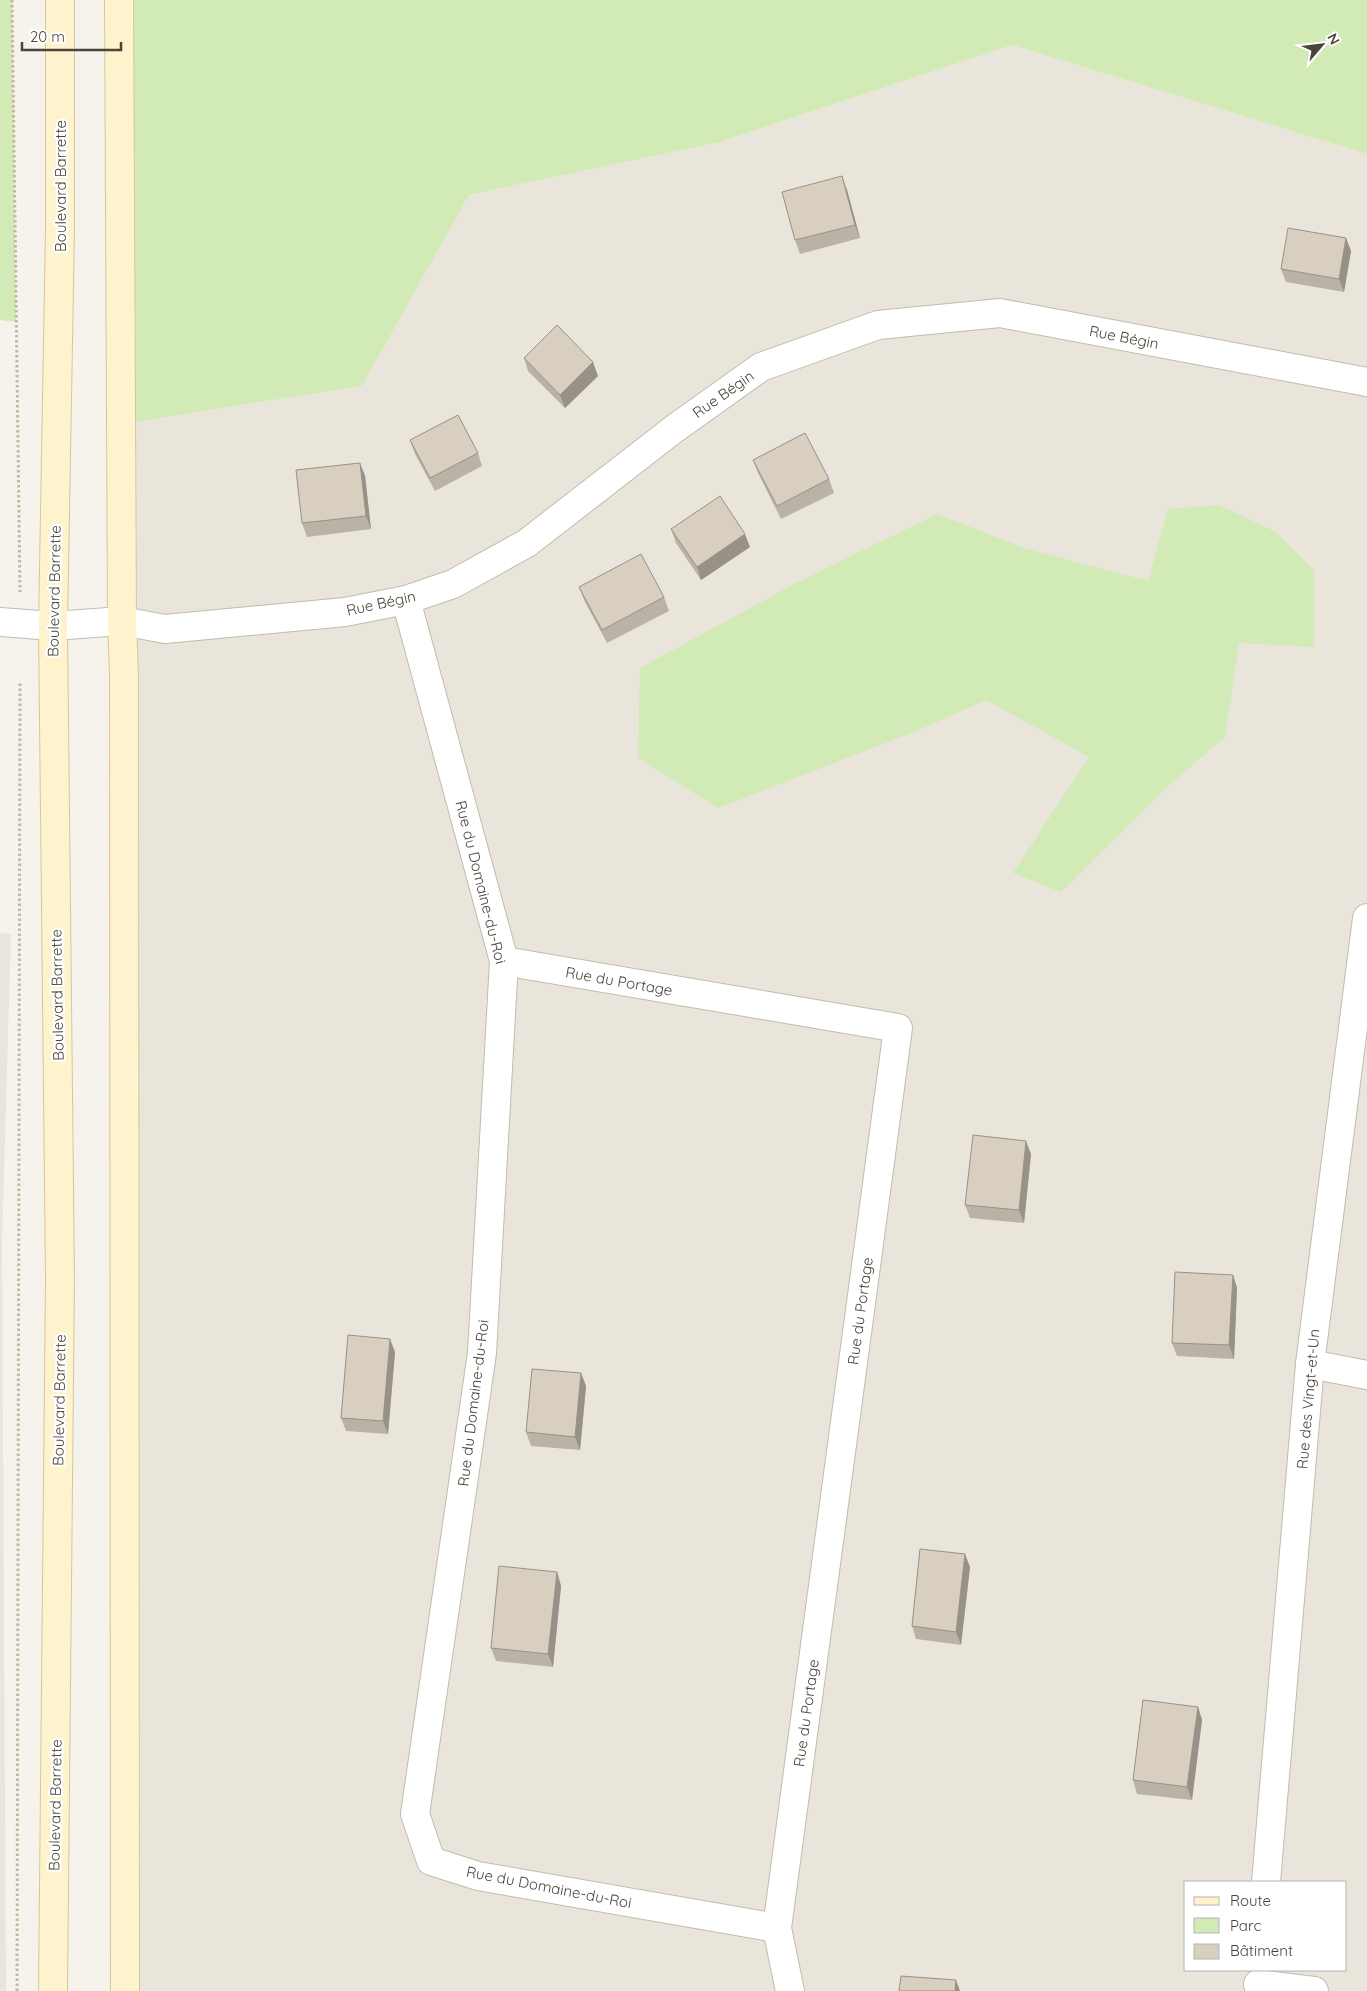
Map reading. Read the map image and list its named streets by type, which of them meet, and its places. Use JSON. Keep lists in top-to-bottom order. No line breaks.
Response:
{"streets":{"main road":["Boulevard Barrette"],"street":["Rue Bégin","Rue du Domaine-du-Roi","Rue du Portage","Rue des Vingt-et-Un"]},"crossings":[["Boulevard Barrette","Rue Bégin"],["Rue Bégin","Rue du Domaine-du-Roi"],["Rue du Domaine-du-Roi","Rue du Portage"]],"legend":["Route","Parc","Bâtiment"],"scale_bar":"20 m","north":"top right"}
